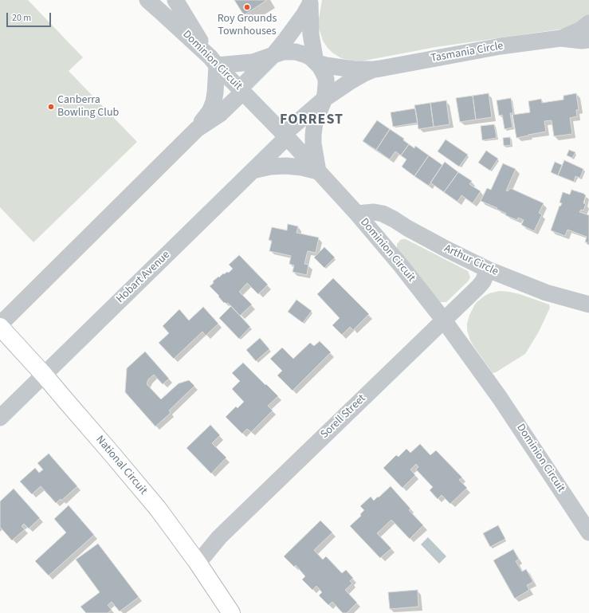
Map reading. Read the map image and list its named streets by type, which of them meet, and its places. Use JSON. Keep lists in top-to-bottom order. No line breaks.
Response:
{"streets":{"street":["Tasmania Circle","Dominion Circuit","Arthur Circle","Hobart Avenue","Sorell Street","National Circuit"]},"crossings":[["Tasmania Circle","Dominion Circuit"],["Tasmania Circle","Hobart Avenue"],["Dominion Circuit","Arthur Circle"],["Dominion Circuit","Hobart Avenue"],["Dominion Circuit","Sorell Street"],["Arthur Circle","Sorell Street"],["Hobart Avenue","National Circuit"],["Sorell Street","National Circuit"]],"districts":["FORREST"],"places":["Roy Grounds Townhouses","Canberra Bowling Club"],"scale_bar":"20 m"}
